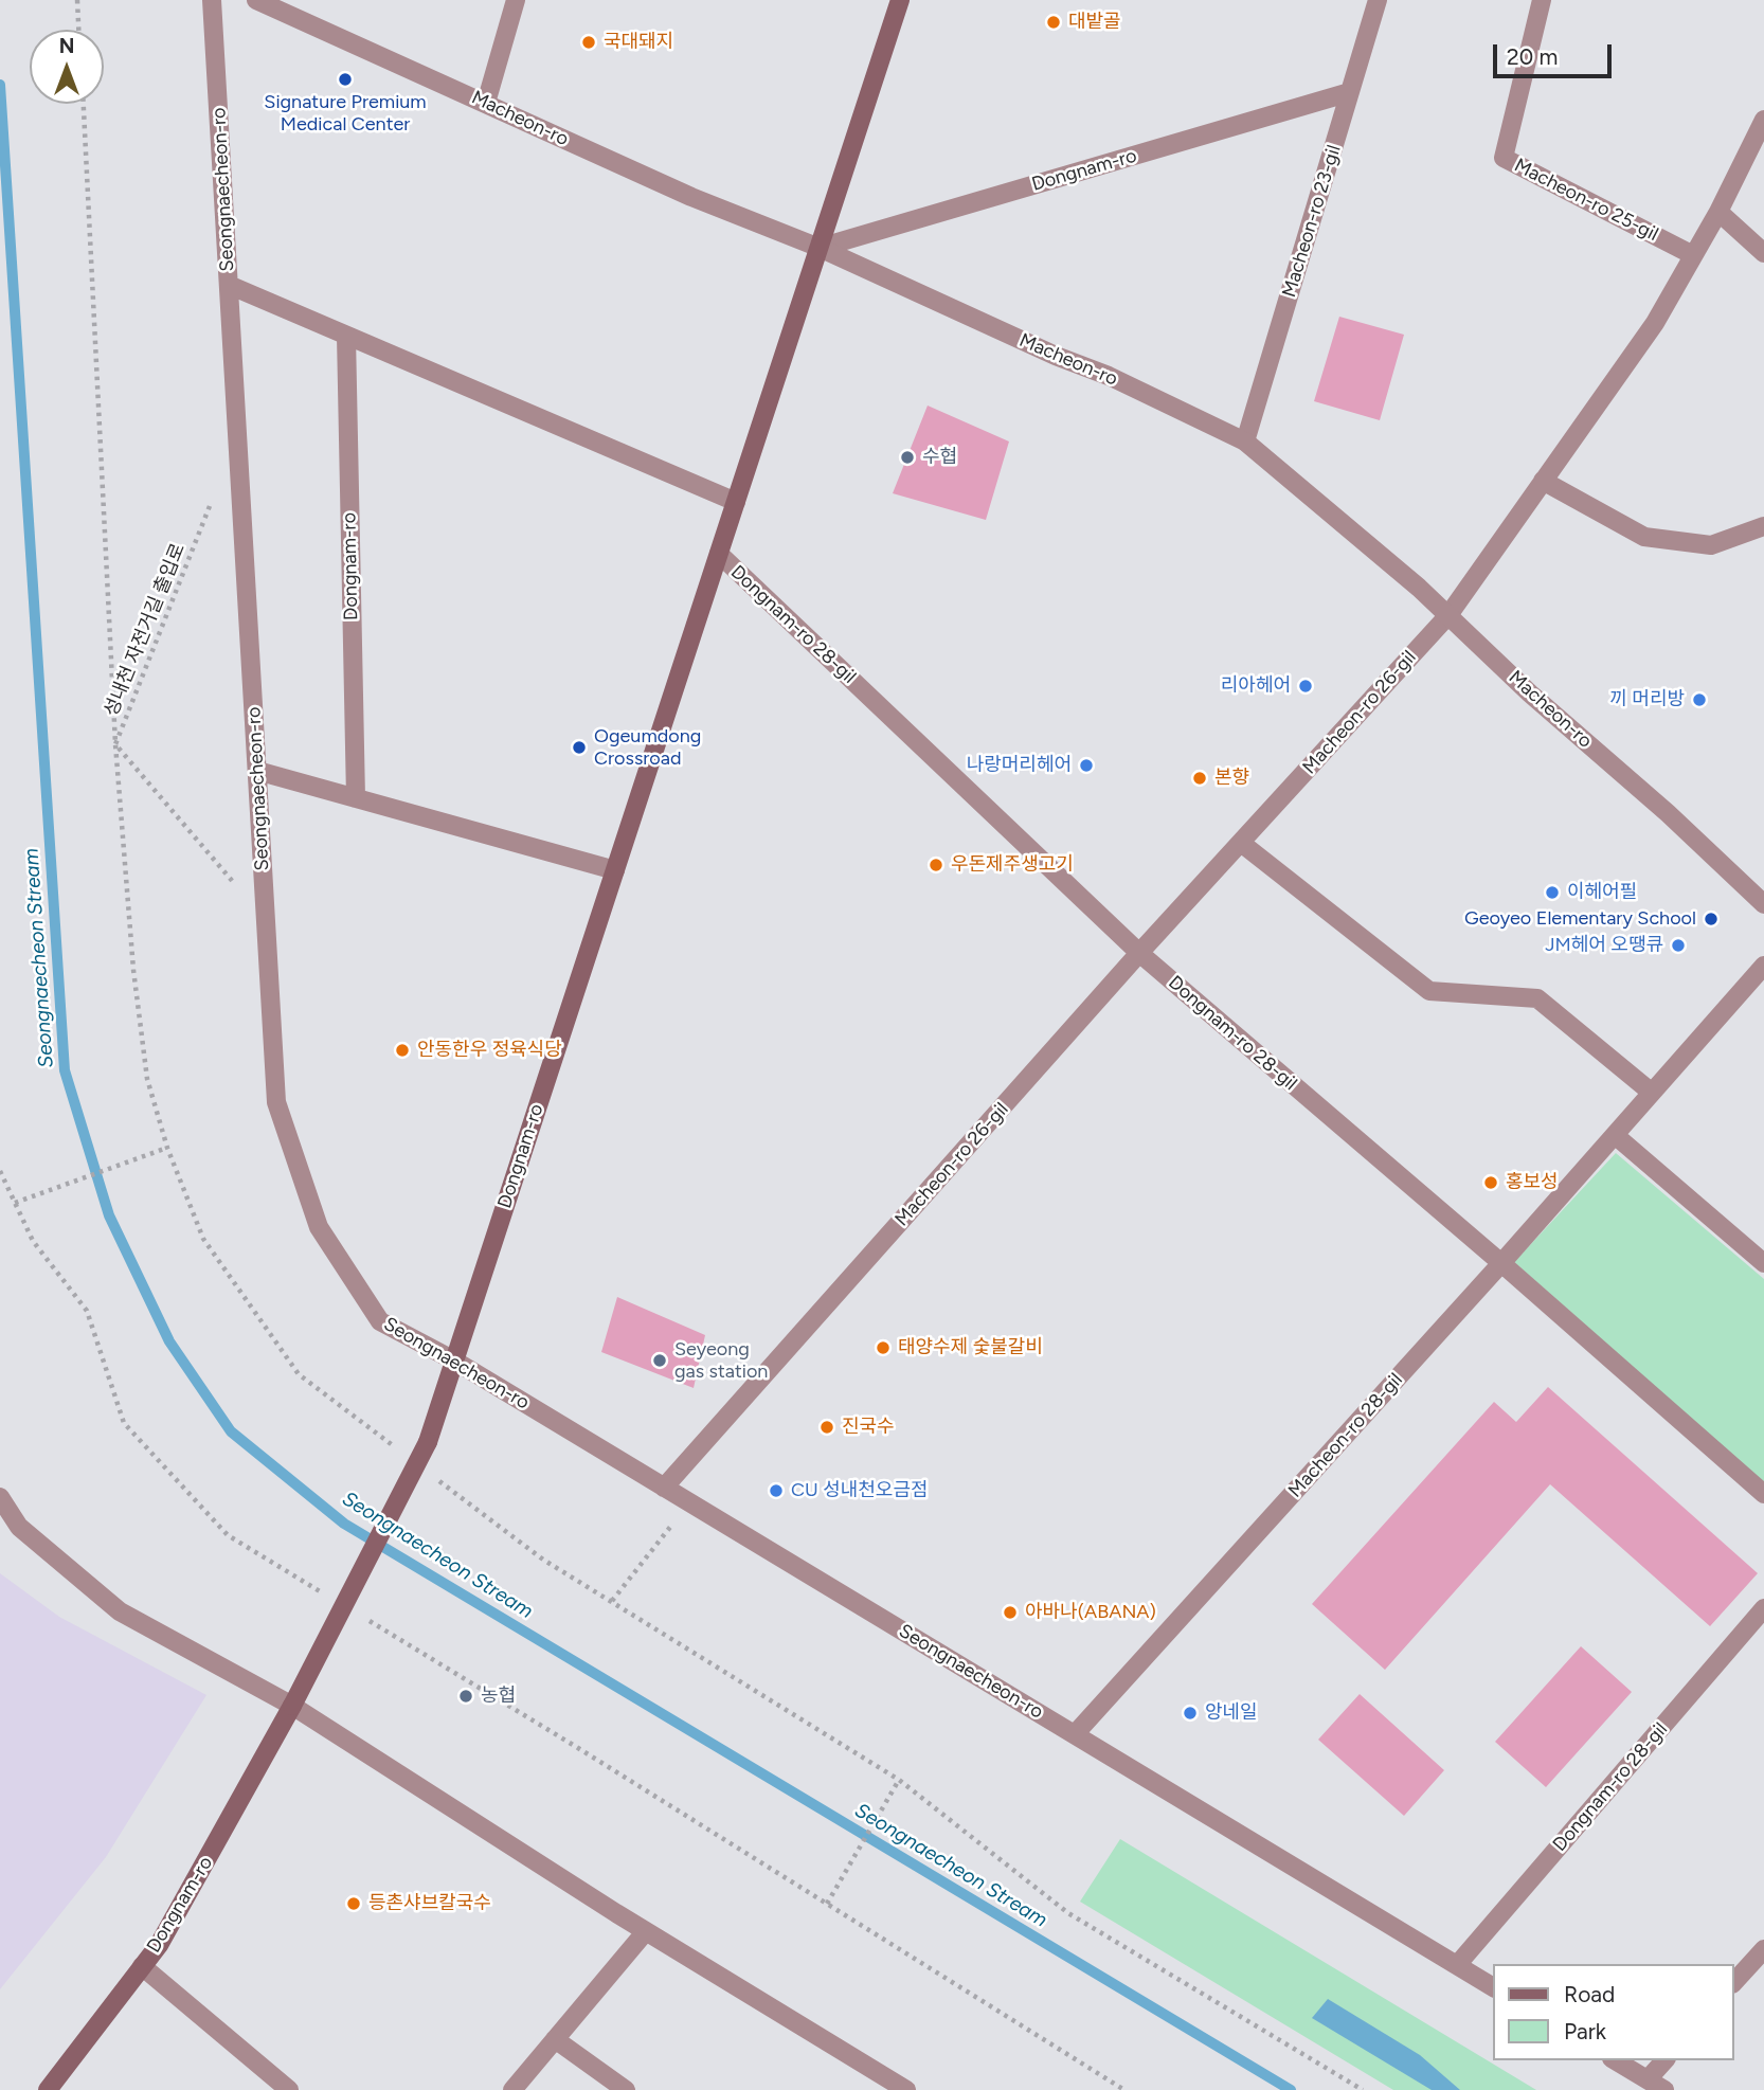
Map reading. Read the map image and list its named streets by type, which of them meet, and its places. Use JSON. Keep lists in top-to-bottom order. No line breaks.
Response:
{"streets":{"main road":["Dongnam-ro"],"street":["Macheon-ro","Seongnaecheon-ro","Macheon-ro 25-gil","Macheon-ro 23-gil","Dongnam-ro 28-gil","Macheon-ro 26-gil","Macheon-ro 28-gil"],"path":["성내천 자전거길 출입로"]},"crossings":[["Macheon-ro","Dongnam-ro"],["Macheon-ro","Macheon-ro 23-gil"],["Macheon-ro","Macheon-ro 26-gil"],["Dongnam-ro","Seongnaecheon-ro"],["Dongnam-ro","Macheon-ro 23-gil"],["Dongnam-ro","Dongnam-ro 28-gil"],["Seongnaecheon-ro","Dongnam-ro 28-gil"],["Seongnaecheon-ro","성내천 자전거길 출입로"],["Seongnaecheon-ro","Macheon-ro 26-gil"],["Seongnaecheon-ro","Macheon-ro 28-gil"],["Dongnam-ro 28-gil","Macheon-ro 26-gil"],["Dongnam-ro 28-gil","Macheon-ro 28-gil"]],"water":["Seongnaecheon Stream"],"places":["대밭골","국대돼지","Signature Premium Medical Center","수협","리아헤어","끼 머리방","Ogeumdong Crossroad","나랑머리헤어","본향","우돈제주생고기","이헤어필","Geoyeo Elementary School","JM헤어 오땡큐","안동한우 정육식당","홍보성","태양수제 숯불갈비","Seyeong gas station","진국수","CU 성내천오금점","아바나(ABANA)","농협","앙네일","등촌샤브칼국수"],"legend":["Road","Park"],"scale_bar":"20 m","north":"top"}
